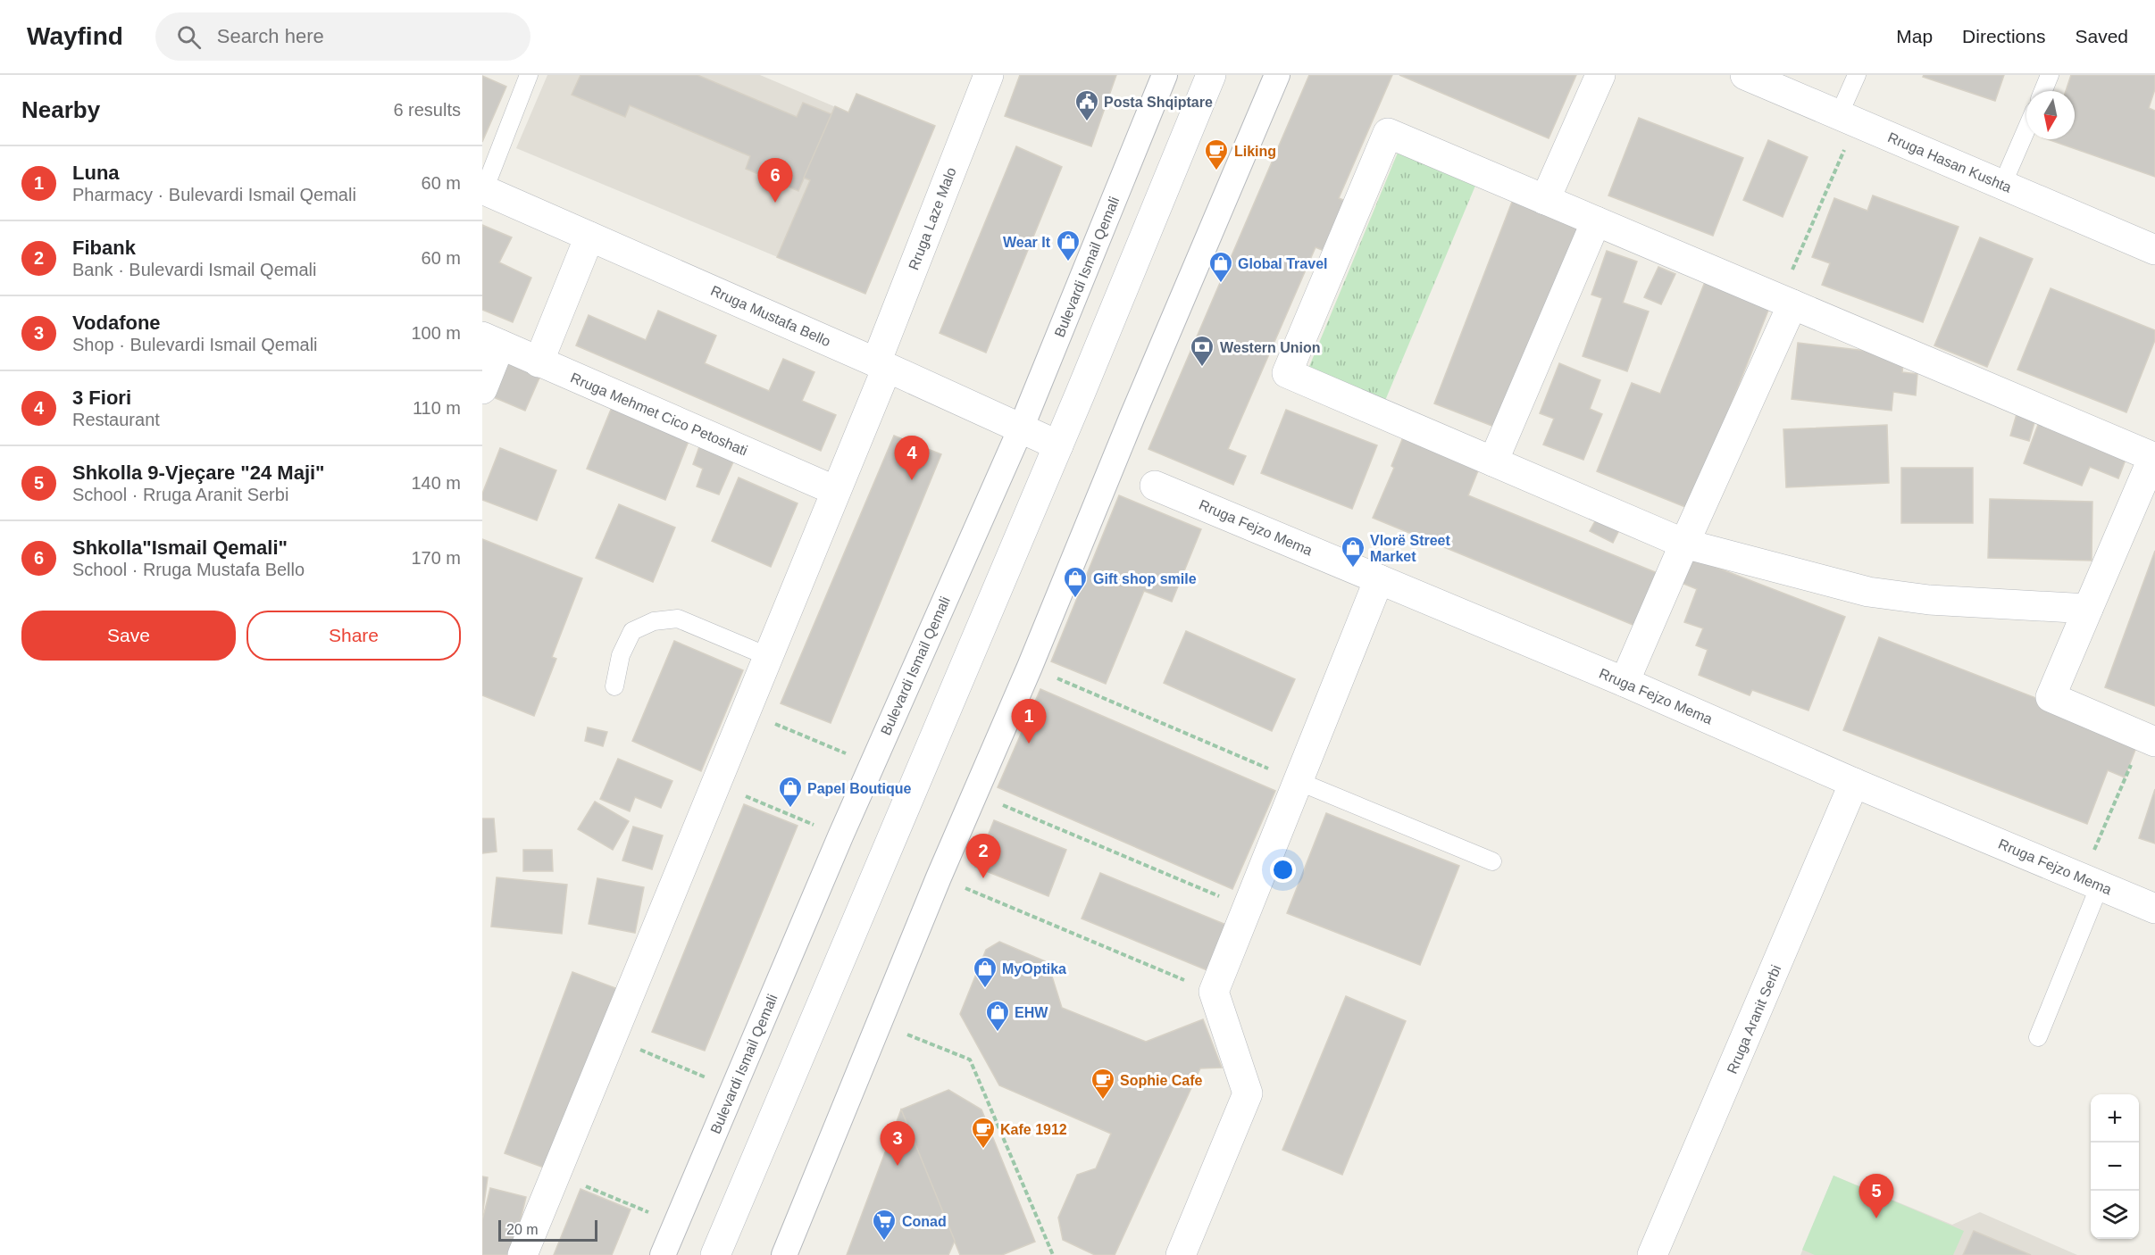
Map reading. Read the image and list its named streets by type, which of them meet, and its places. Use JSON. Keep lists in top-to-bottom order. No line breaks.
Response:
{"streets":{"street":["Rruga Hasan Kushta","Rruga Laze Malo","Bulevardi Ismail Qemali","Rruga Mustafa Bello","Rruga Mehmet Cico Petoshati","Rruga Fejzo Mema","Rruga Aranit Serbi"]},"crossings":[["Rruga Laze Malo","Rruga Mustafa Bello"],["Rruga Laze Malo","Rruga Mehmet Cico Petoshati"],["Bulevardi Ismail Qemali","Rruga Mustafa Bello"],["Rruga Fejzo Mema","Rruga Aranit Serbi"]],"places":{"public building":["Posta Shqiptare"],"cafe":["Liking","Sophie Cafe","Kafe 1912"],"shop":["Wear It","Global Travel","Vlorë Street Market","Gift shop smile","Papel Boutique","MyOptika","EHW"],"bank":["Western Union"],"supermarket":["Conad"]},"scale_bar":"20 m","north":"bottom","page":{"header":"Wayfind","search":"Search here","nav":["Map","Directions","Saved"],"heading":["Nearby","6 results"],"list":[{"mark":"1","name":"Luna","note":"Pharmacy · Bulevardi Ismail Qemali","value":"60 m"},{"mark":"2","name":"Fibank","note":"Bank · Bulevardi Ismail Qemali","value":"60 m"},{"mark":"3","name":"Vodafone","note":"Shop · Bulevardi Ismail Qemali","value":"100 m"},{"mark":"4","name":"3 Fiori","note":"Restaurant","value":"110 m"},{"mark":"5","name":"Shkolla 9-Vjeçare \"24 Maji\"","note":"School · Rruga Aranit Serbi","value":"140 m"},{"mark":"6","name":"Shkolla\"Ismail Qemali\"","note":"School · Rruga Mustafa Bello","value":"170 m"}],"pins":["6","4","1","2","3","5"],"buttons":["Save","Share"],"map_buttons":["+","−"],"scale":"20 m"}}
